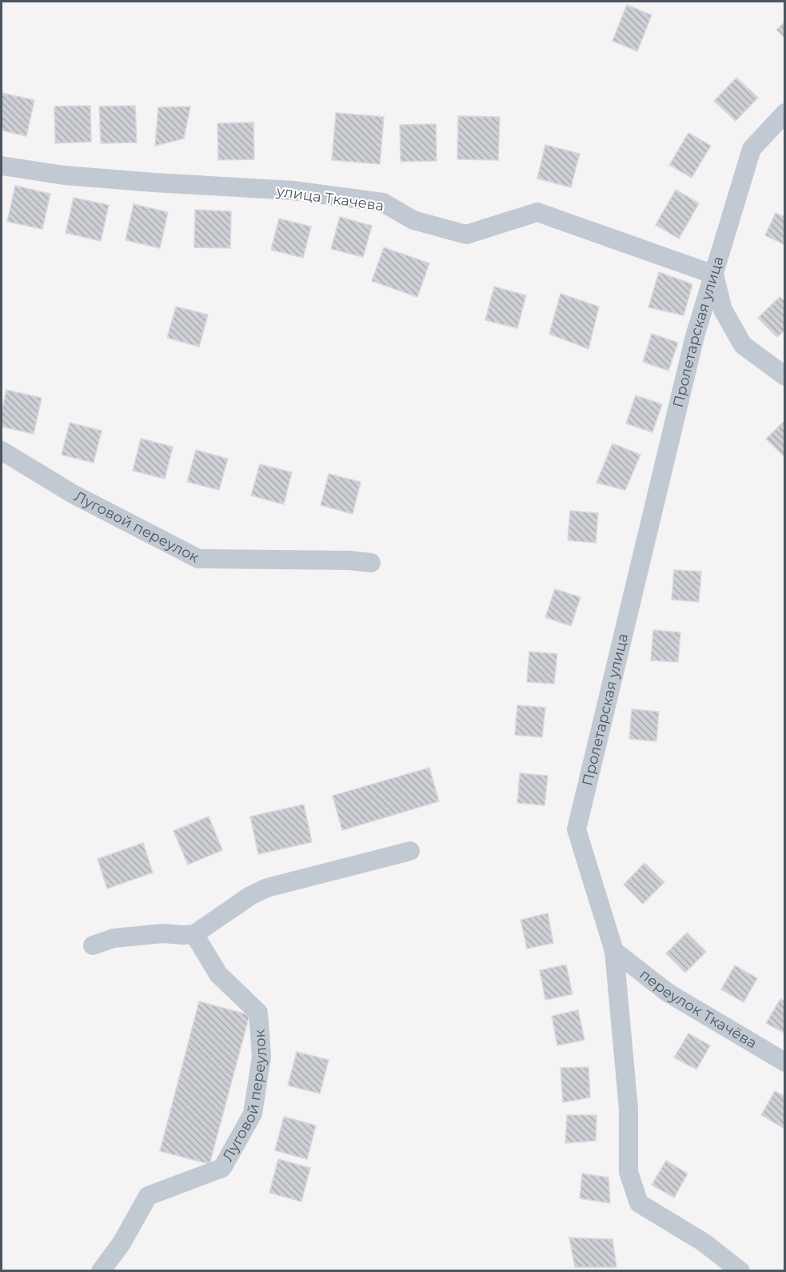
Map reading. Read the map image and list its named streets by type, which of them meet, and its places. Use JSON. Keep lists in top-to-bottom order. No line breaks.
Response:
{"streets":{"street":["улица Ткачева","Пролетарская улица","Луговой переулок","переулок Ткачёва"]},"crossings":[["улица Ткачева","Пролетарская улица"],["Пролетарская улица","переулок Ткачёва"]]}
